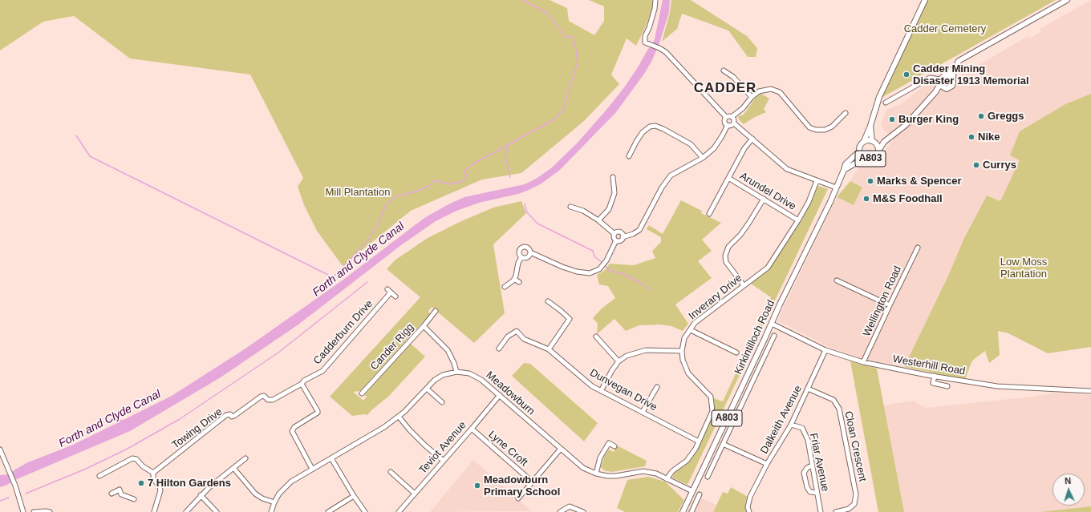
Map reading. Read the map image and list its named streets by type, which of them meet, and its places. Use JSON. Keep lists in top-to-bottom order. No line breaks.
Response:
{"streets":{"main road":["A803","Kirkintilloch Road"],"street":["Arundel Drive","Inverary Drive","Wellington Road","Cadderburn Drive","Cander Rigg","Westerhill Road","Dunvegan Drive","Meadowburn","Dalkeith Avenue","Towing Drive","Cloan Crescent","Teviot Avenue","Lyne Croft","Friar Avenue"]},"crossings":[["A803","Kirkintilloch Road"],["Arundel Drive","Inverary Drive"],["Inverary Drive","Dunvegan Drive"],["Inverary Drive","Meadowburn"],["Wellington Road","Westerhill Road"],["Cadderburn Drive","Towing Drive"],["Kirkintilloch Road","Westerhill Road"],["Kirkintilloch Road","Meadowburn"],["Westerhill Road","Dalkeith Avenue"],["Meadowburn","Teviot Avenue"],["Dalkeith Avenue","Cloan Crescent"],["Dalkeith Avenue","Friar Avenue"],["Teviot Avenue","Lyne Croft"]],"districts":["CADDER"],"water":["Forth and Clyde Canal"],"parks":["Cadder Cemetery","Mill Plantation","Low Moss Plantation"],"places":["Cadder Mining Disaster 1913 Memorial","Greggs","Burger King","Nike","Currys","Marks & Spencer","M&S Foodhall","7 Hilton Gardens","Meadowburn Primary School"],"north":"top"}
